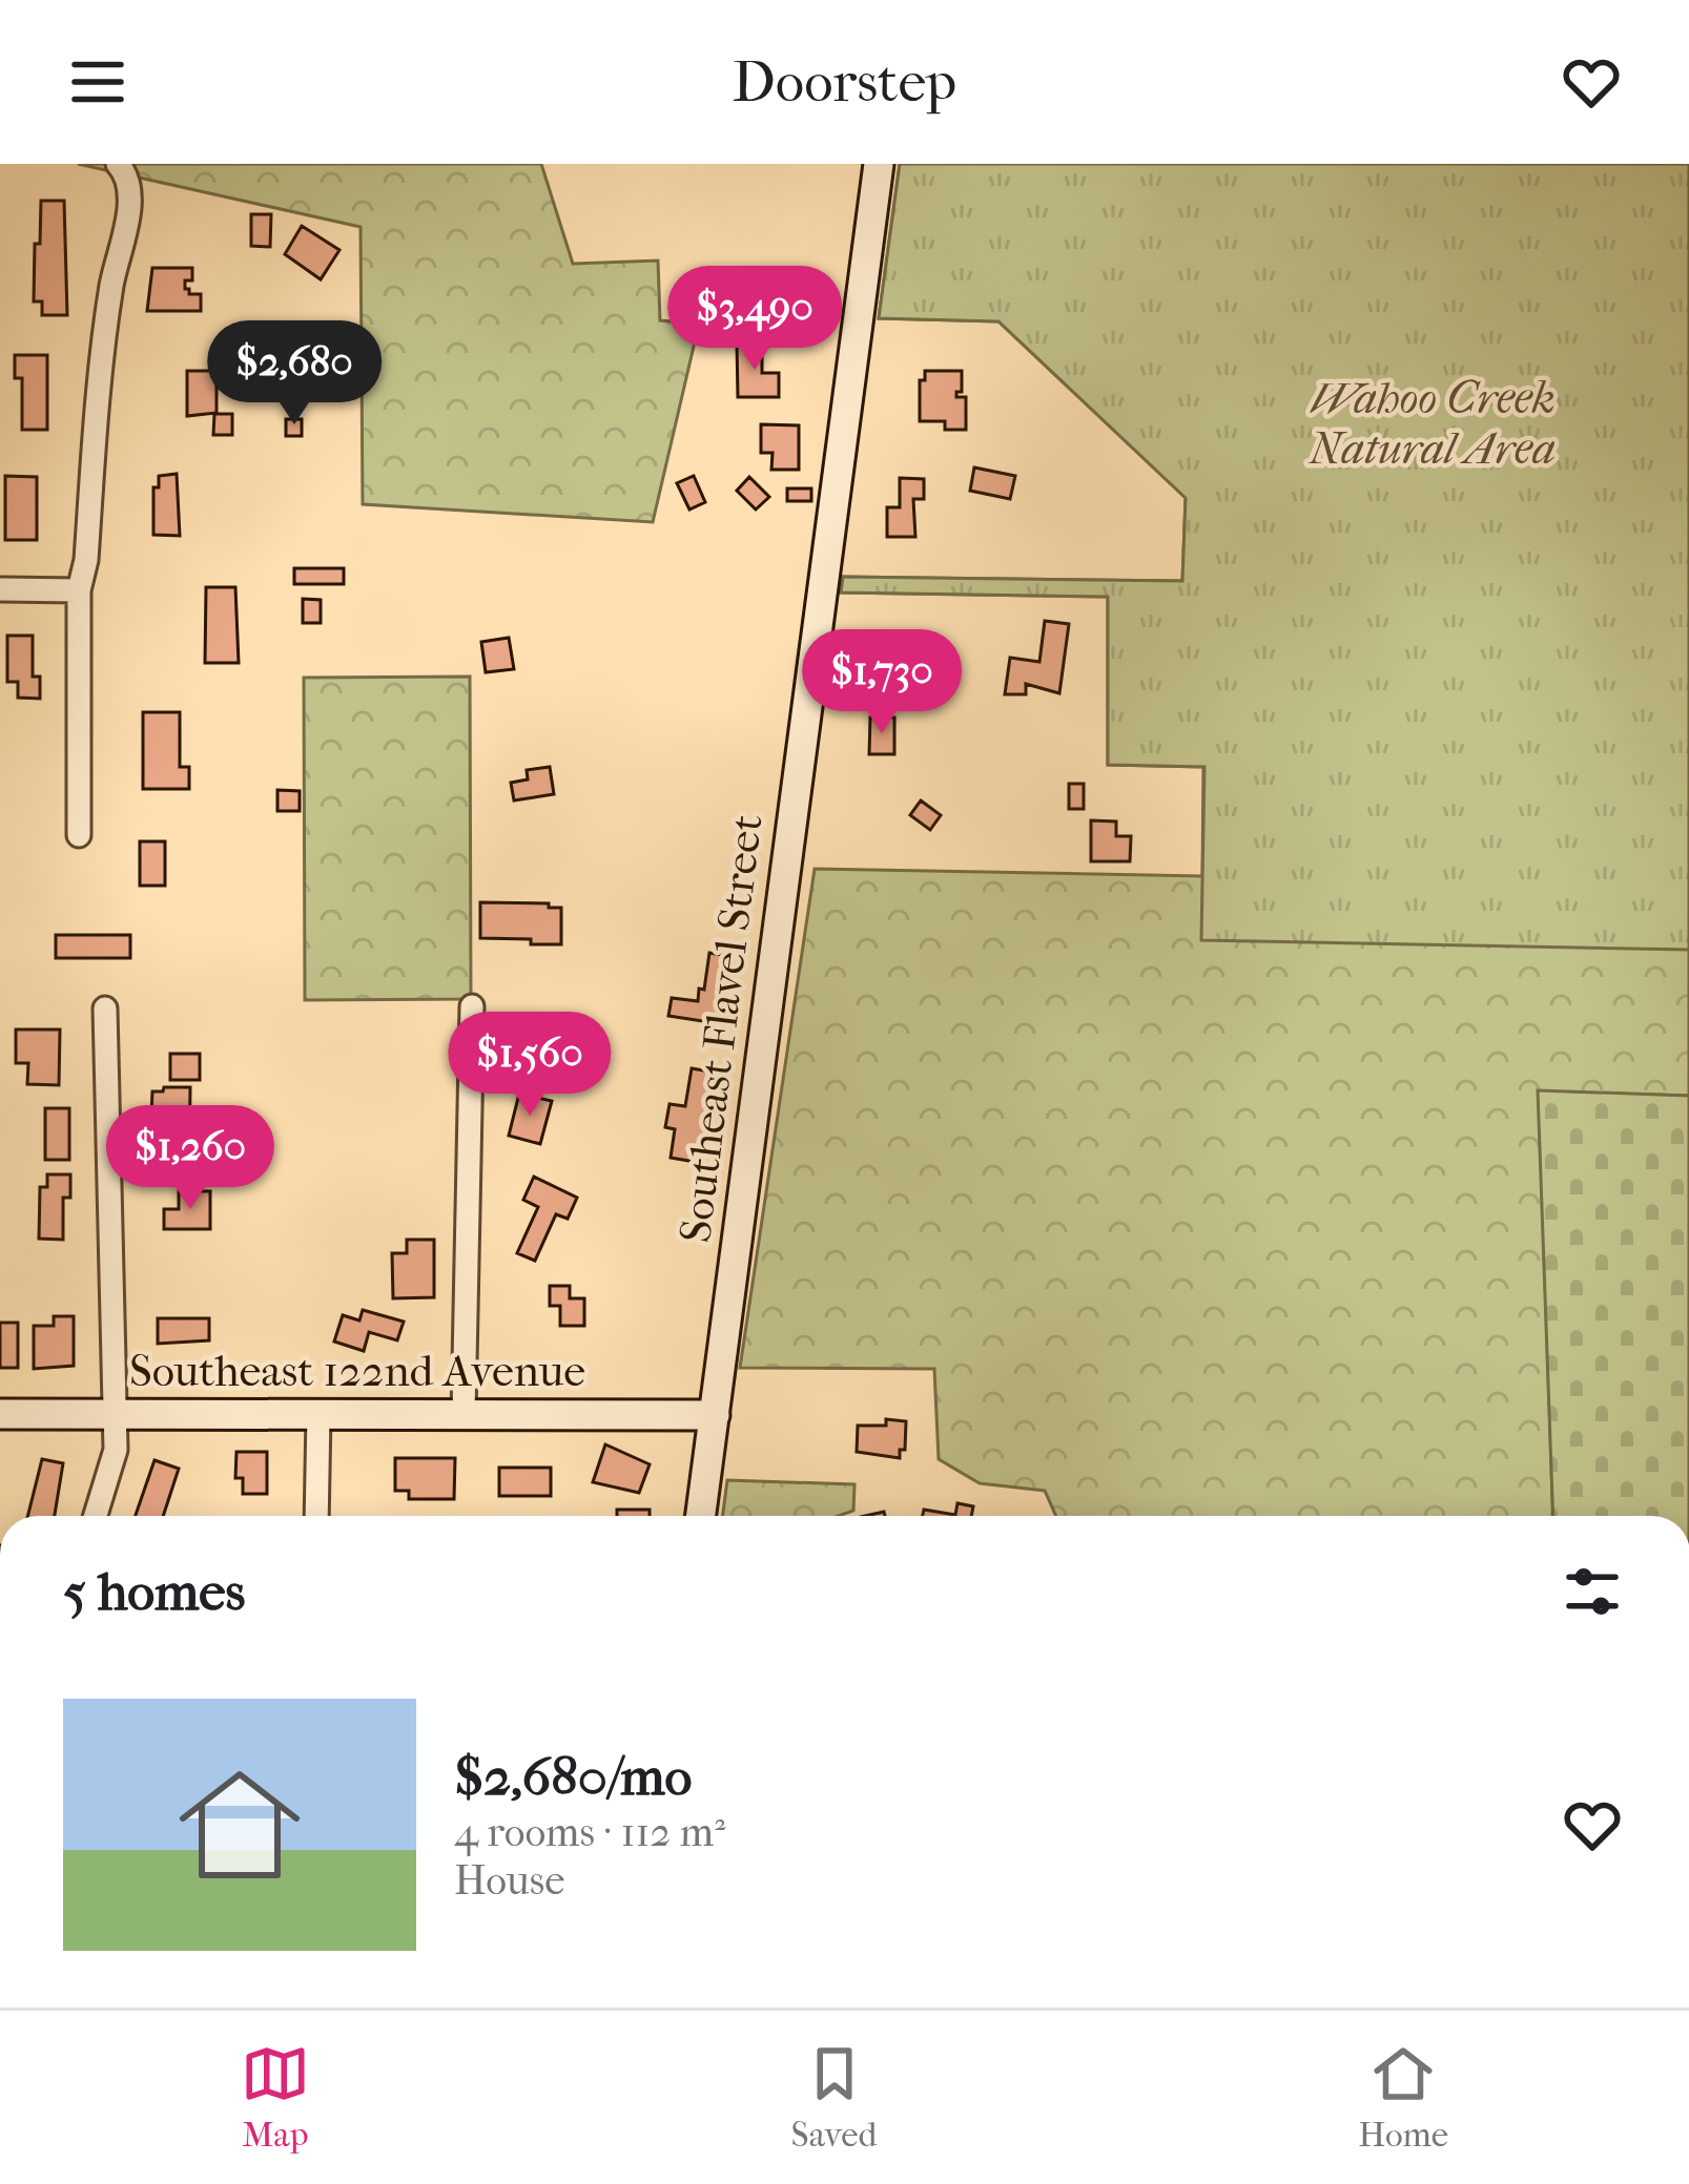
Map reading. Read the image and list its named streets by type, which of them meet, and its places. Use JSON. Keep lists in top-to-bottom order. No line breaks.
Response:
{"streets":{"street":["Southeast Flavel Street","Southeast 122nd Avenue"]},"crossings":[["Southeast Flavel Street","Southeast 122nd Avenue"]],"parks":["Wahoo Creek Natural Area"],"page":{"header":"Doorstep","price":["$3,490","$2,680","$1,730","$1,560","$1,260"],"heading":"5 homes","list":[{"name":"$2,680/mo","note":"4 rooms · 112 m² · House"}],"tabs":["Map","Saved","Home"]}}
